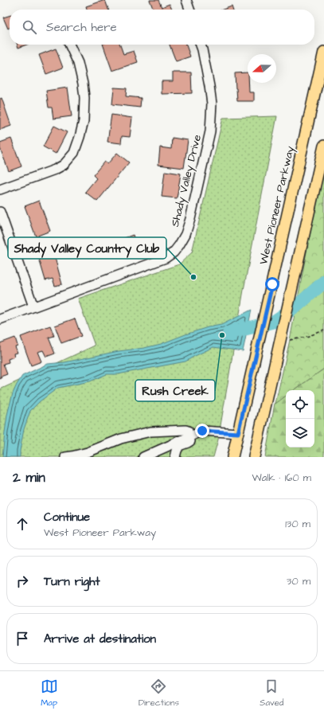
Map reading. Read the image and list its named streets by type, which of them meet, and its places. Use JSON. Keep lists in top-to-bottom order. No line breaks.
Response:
{"streets":{"main road":["West Pioneer Parkway"],"street":["Shady Valley Drive"]},"places":["Shady Valley Country Club","Rush Creek"],"north":"left","page":{"search":"Search here","heading":["2 min","Walk · 160 m"],"list":[["Continue","West Pioneer Parkway","130 m"],["Turn right","30 m"],"Arrive at destination"],"nav":["Map","Directions","Saved"]}}
